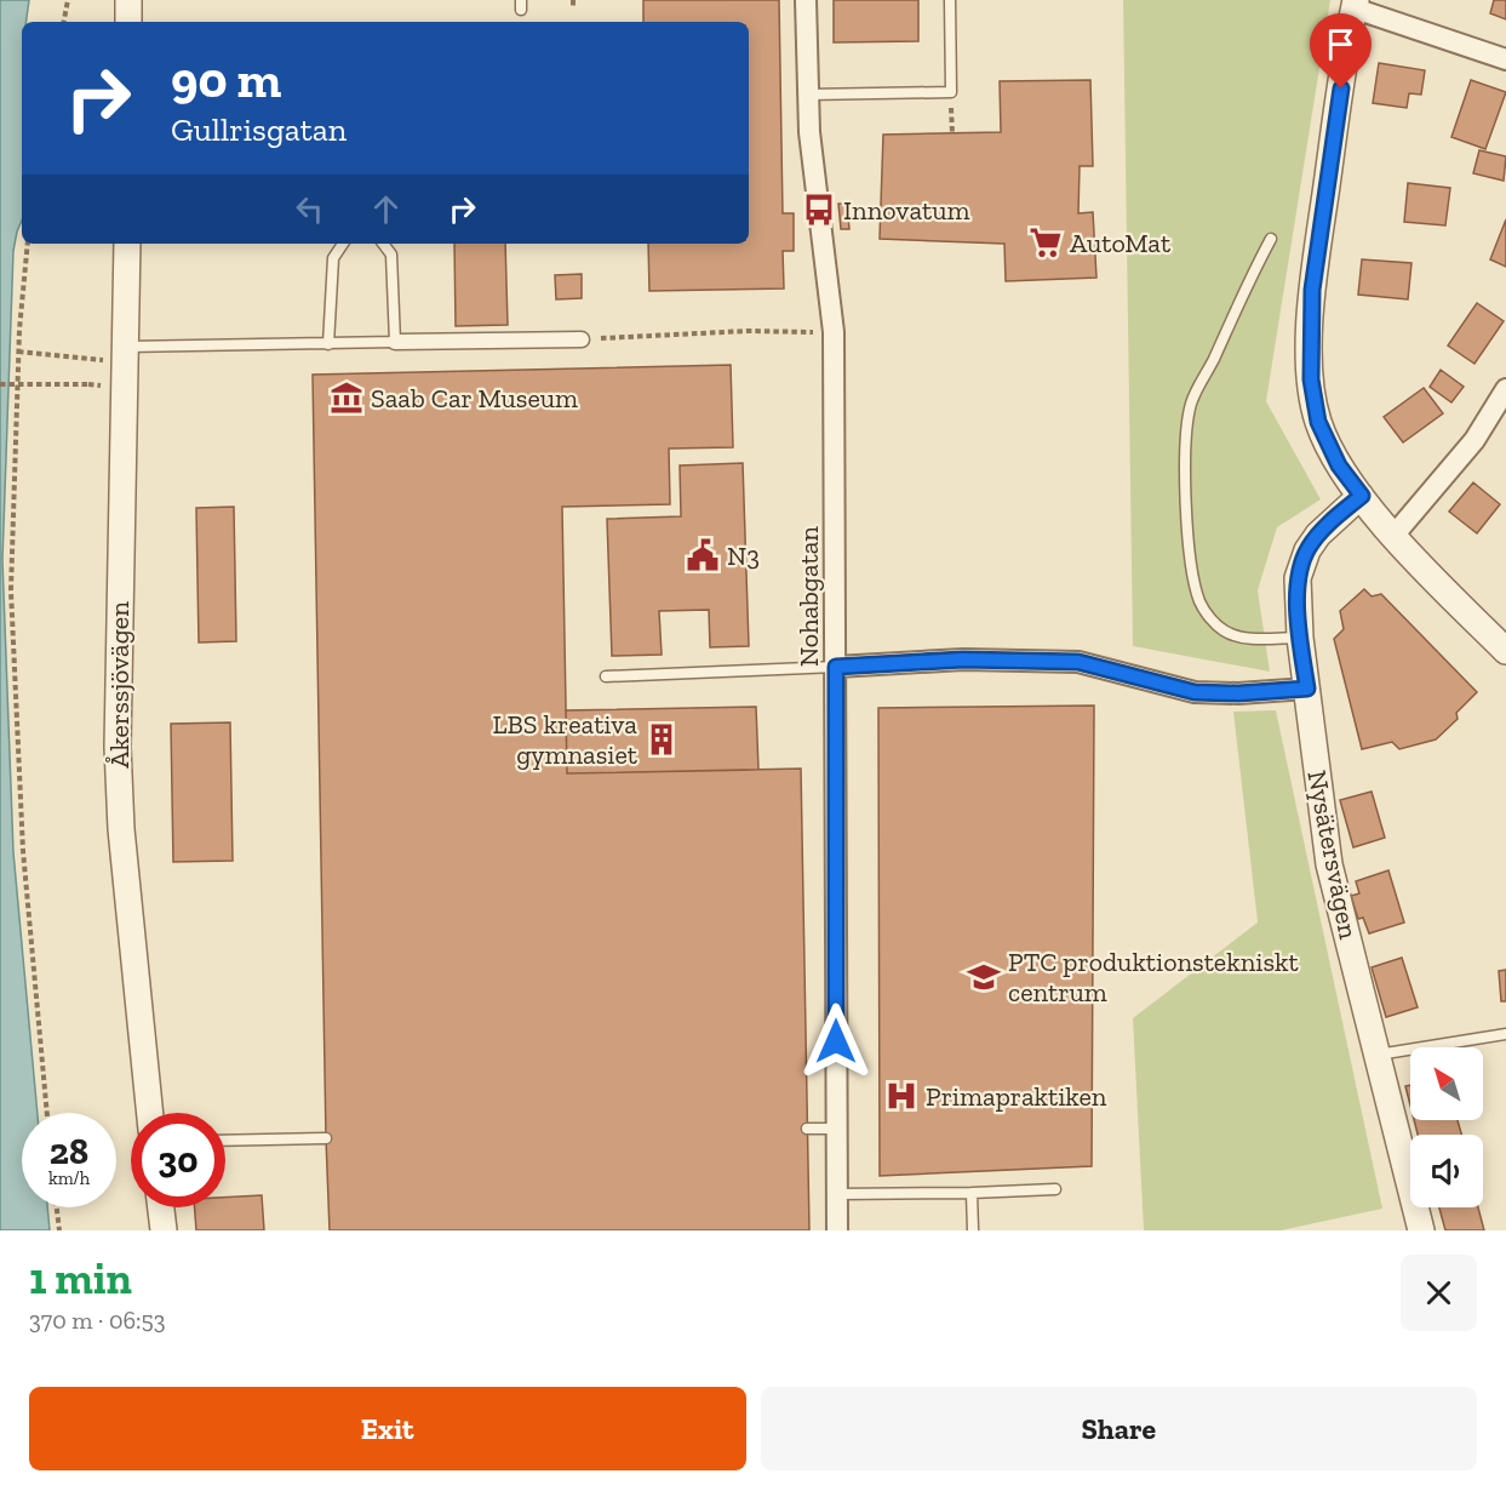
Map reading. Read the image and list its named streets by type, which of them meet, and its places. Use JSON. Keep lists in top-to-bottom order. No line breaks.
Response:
{"streets":{"street":["Nohabgatan","Åkerssjövägen","Nysätersvägen"]},"places":{"bus stop":["Innovatum"],"supermarket":["AutoMat"],"museum":["Saab Car Museum"],"public building":["N3"],"building":["LBS kreativa gymnasiet"],"school or university":["PTC produktionstekniskt centrum"],"hospital":["Primapraktiken"]},"north":"top left","page":{"turn":["90 m","Gullrisgatan"],"speed":"28 km/h","limit":"30","heading":["1 min","370 m · 06:53"],"buttons":["Exit","Share"]}}
